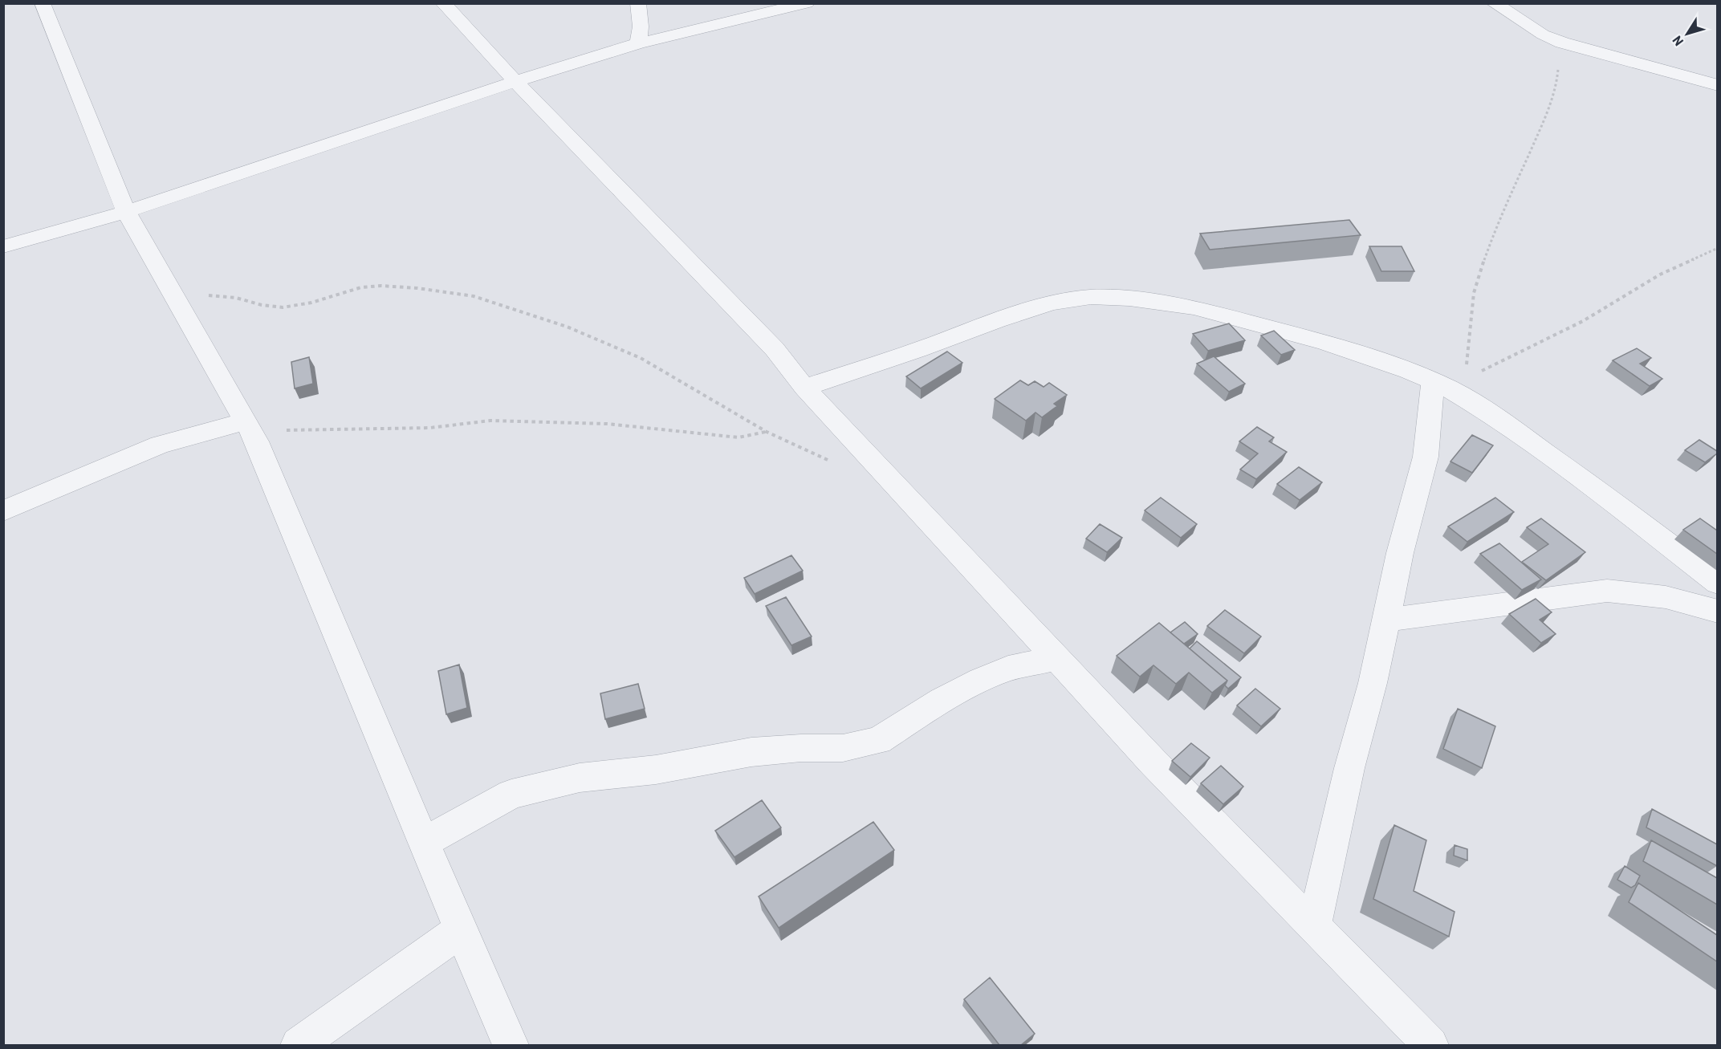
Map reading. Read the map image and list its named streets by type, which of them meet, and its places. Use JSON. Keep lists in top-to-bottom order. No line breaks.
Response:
{"north":"bottom left"}
